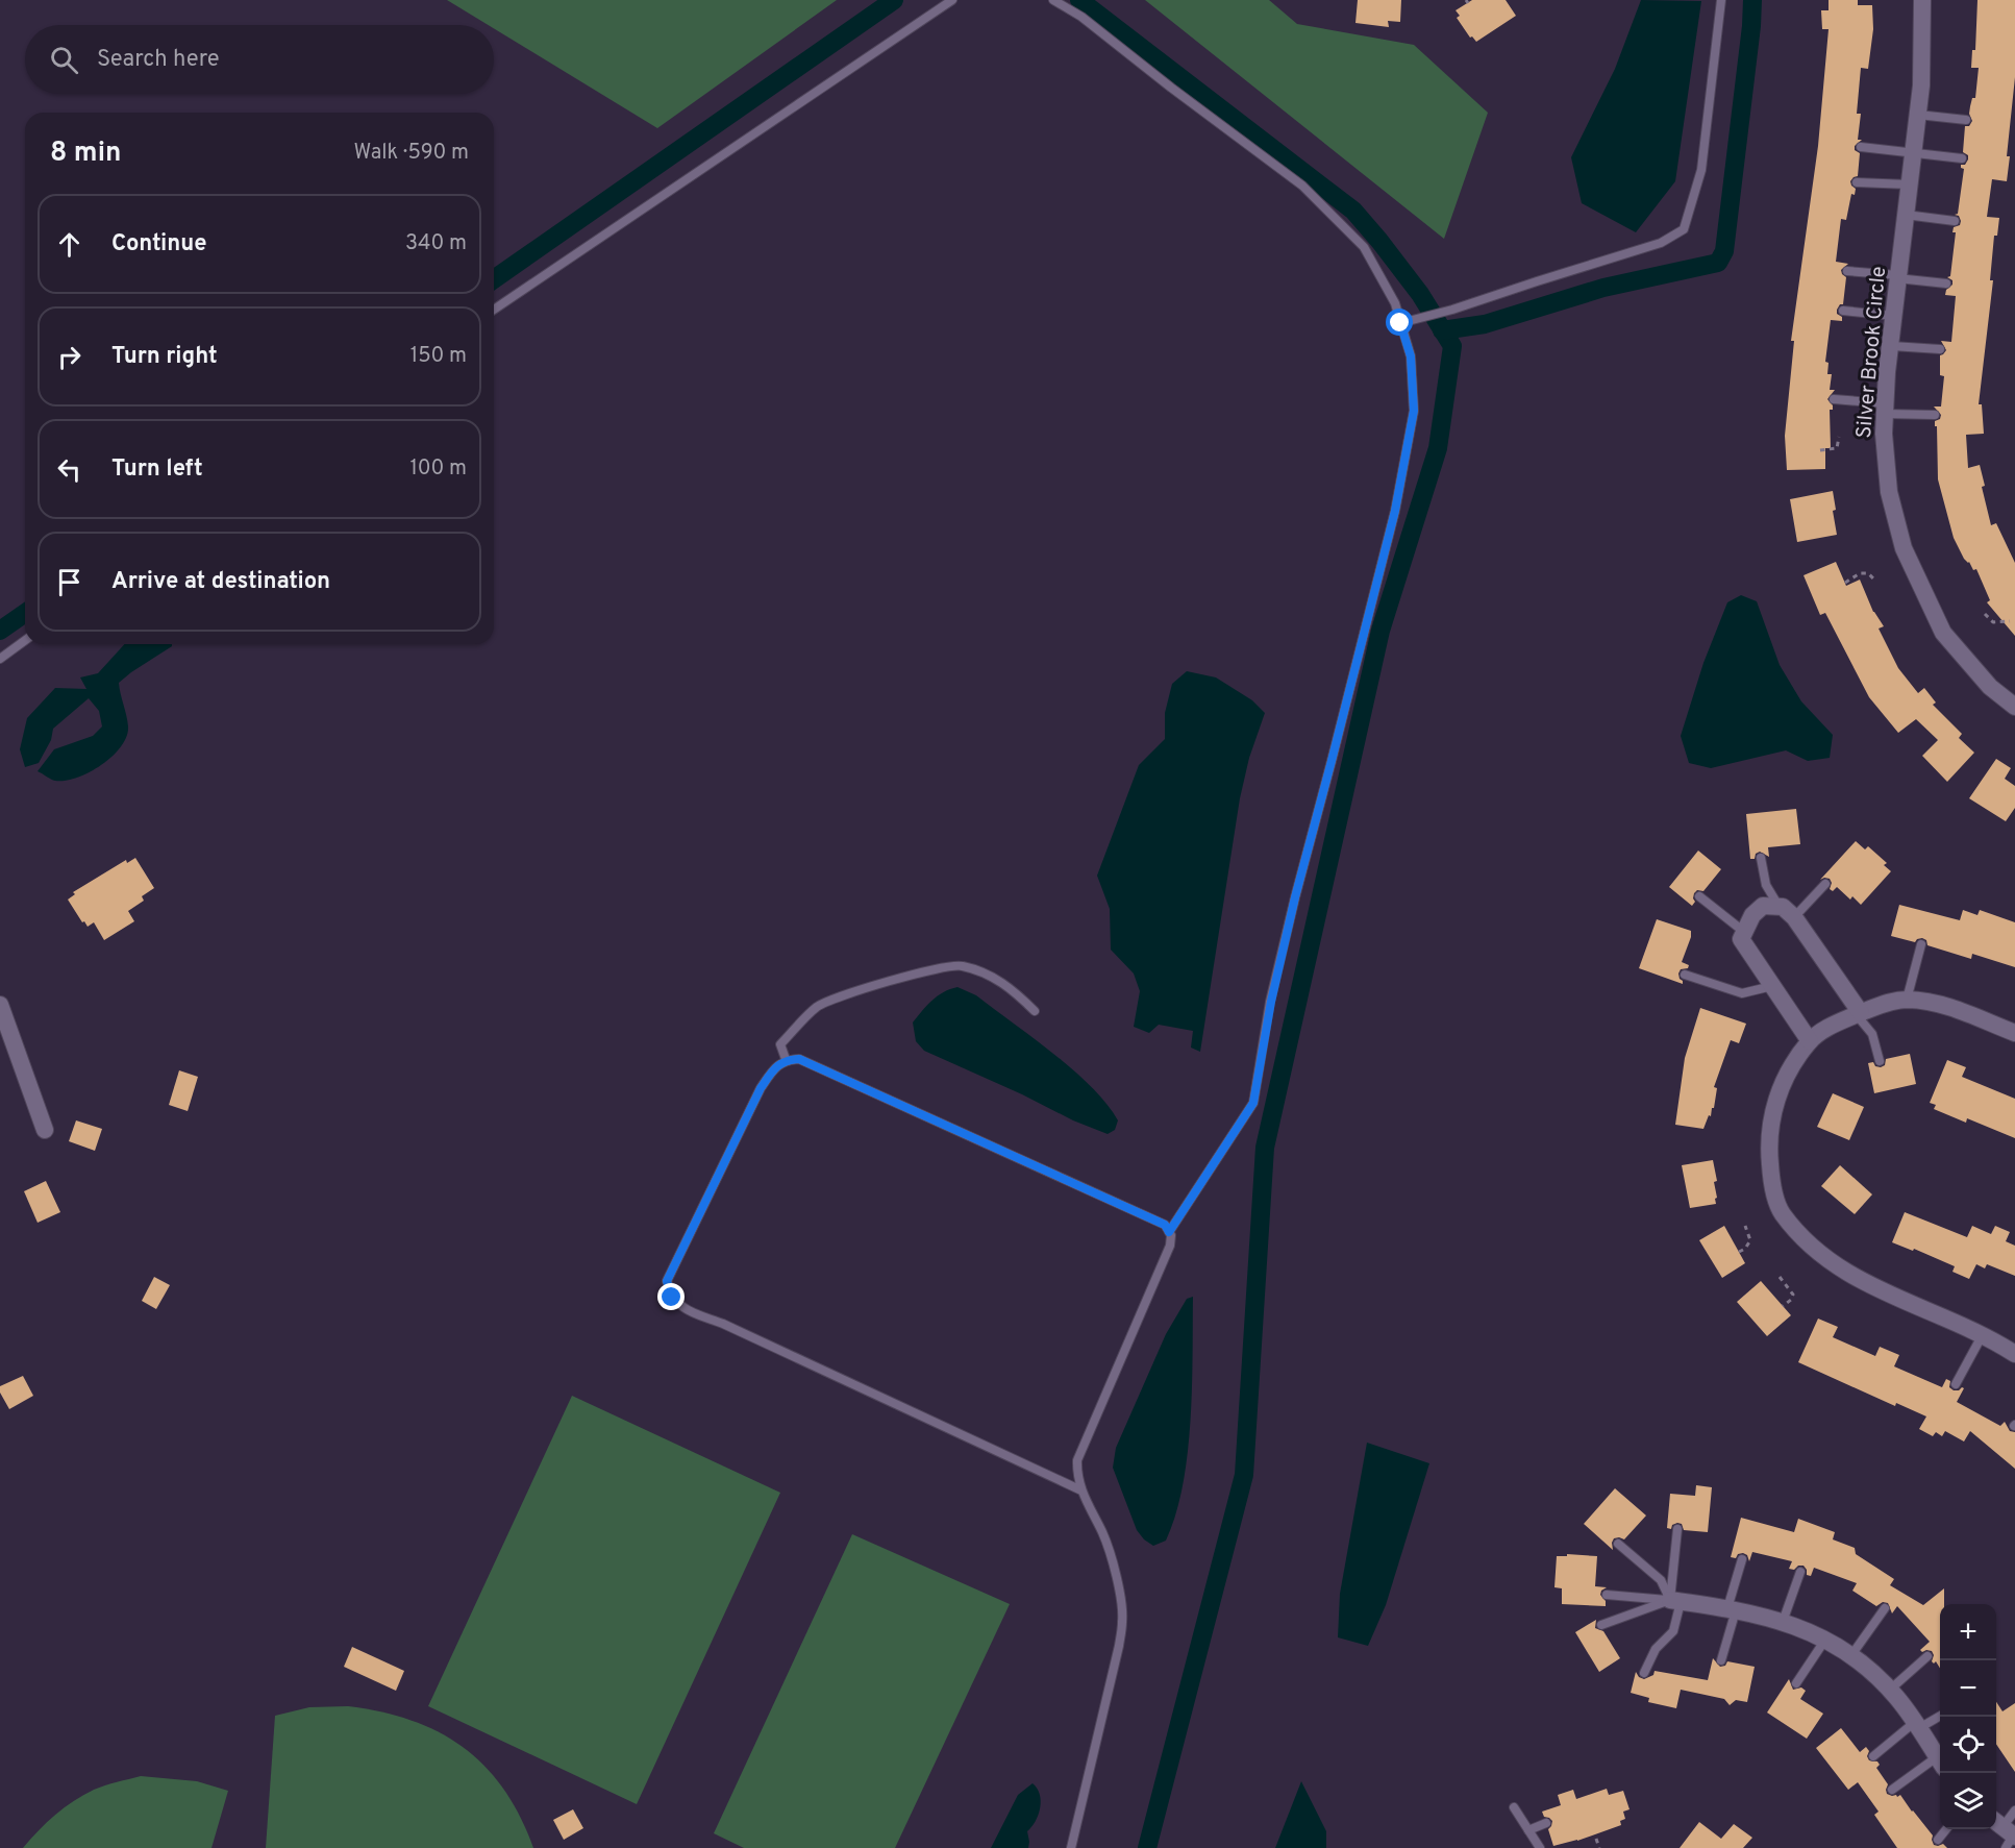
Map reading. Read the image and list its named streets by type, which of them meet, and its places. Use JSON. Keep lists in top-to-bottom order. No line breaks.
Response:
{"streets":{"street":["Silver Brook Circle"]},"page":{"search":"Search here","heading":["8 min","Walk · 590 m"],"list":[["Continue","340 m"],["Turn right","150 m"],["Turn left","100 m"],"Arrive at destination"],"map_buttons":["+","−"]}}
